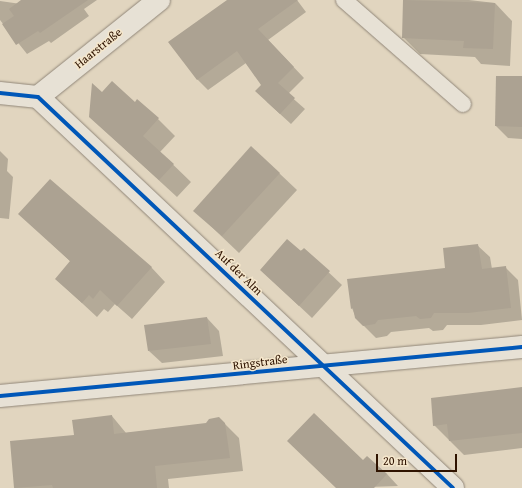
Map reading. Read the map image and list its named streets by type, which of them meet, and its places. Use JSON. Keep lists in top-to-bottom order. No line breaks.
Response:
{"streets":{"street":["Haarstraße","Auf der Alm","Ringstraße"]},"crossings":[["Haarstraße","Auf der Alm"],["Auf der Alm","Ringstraße"]],"scale_bar":"20 m"}
